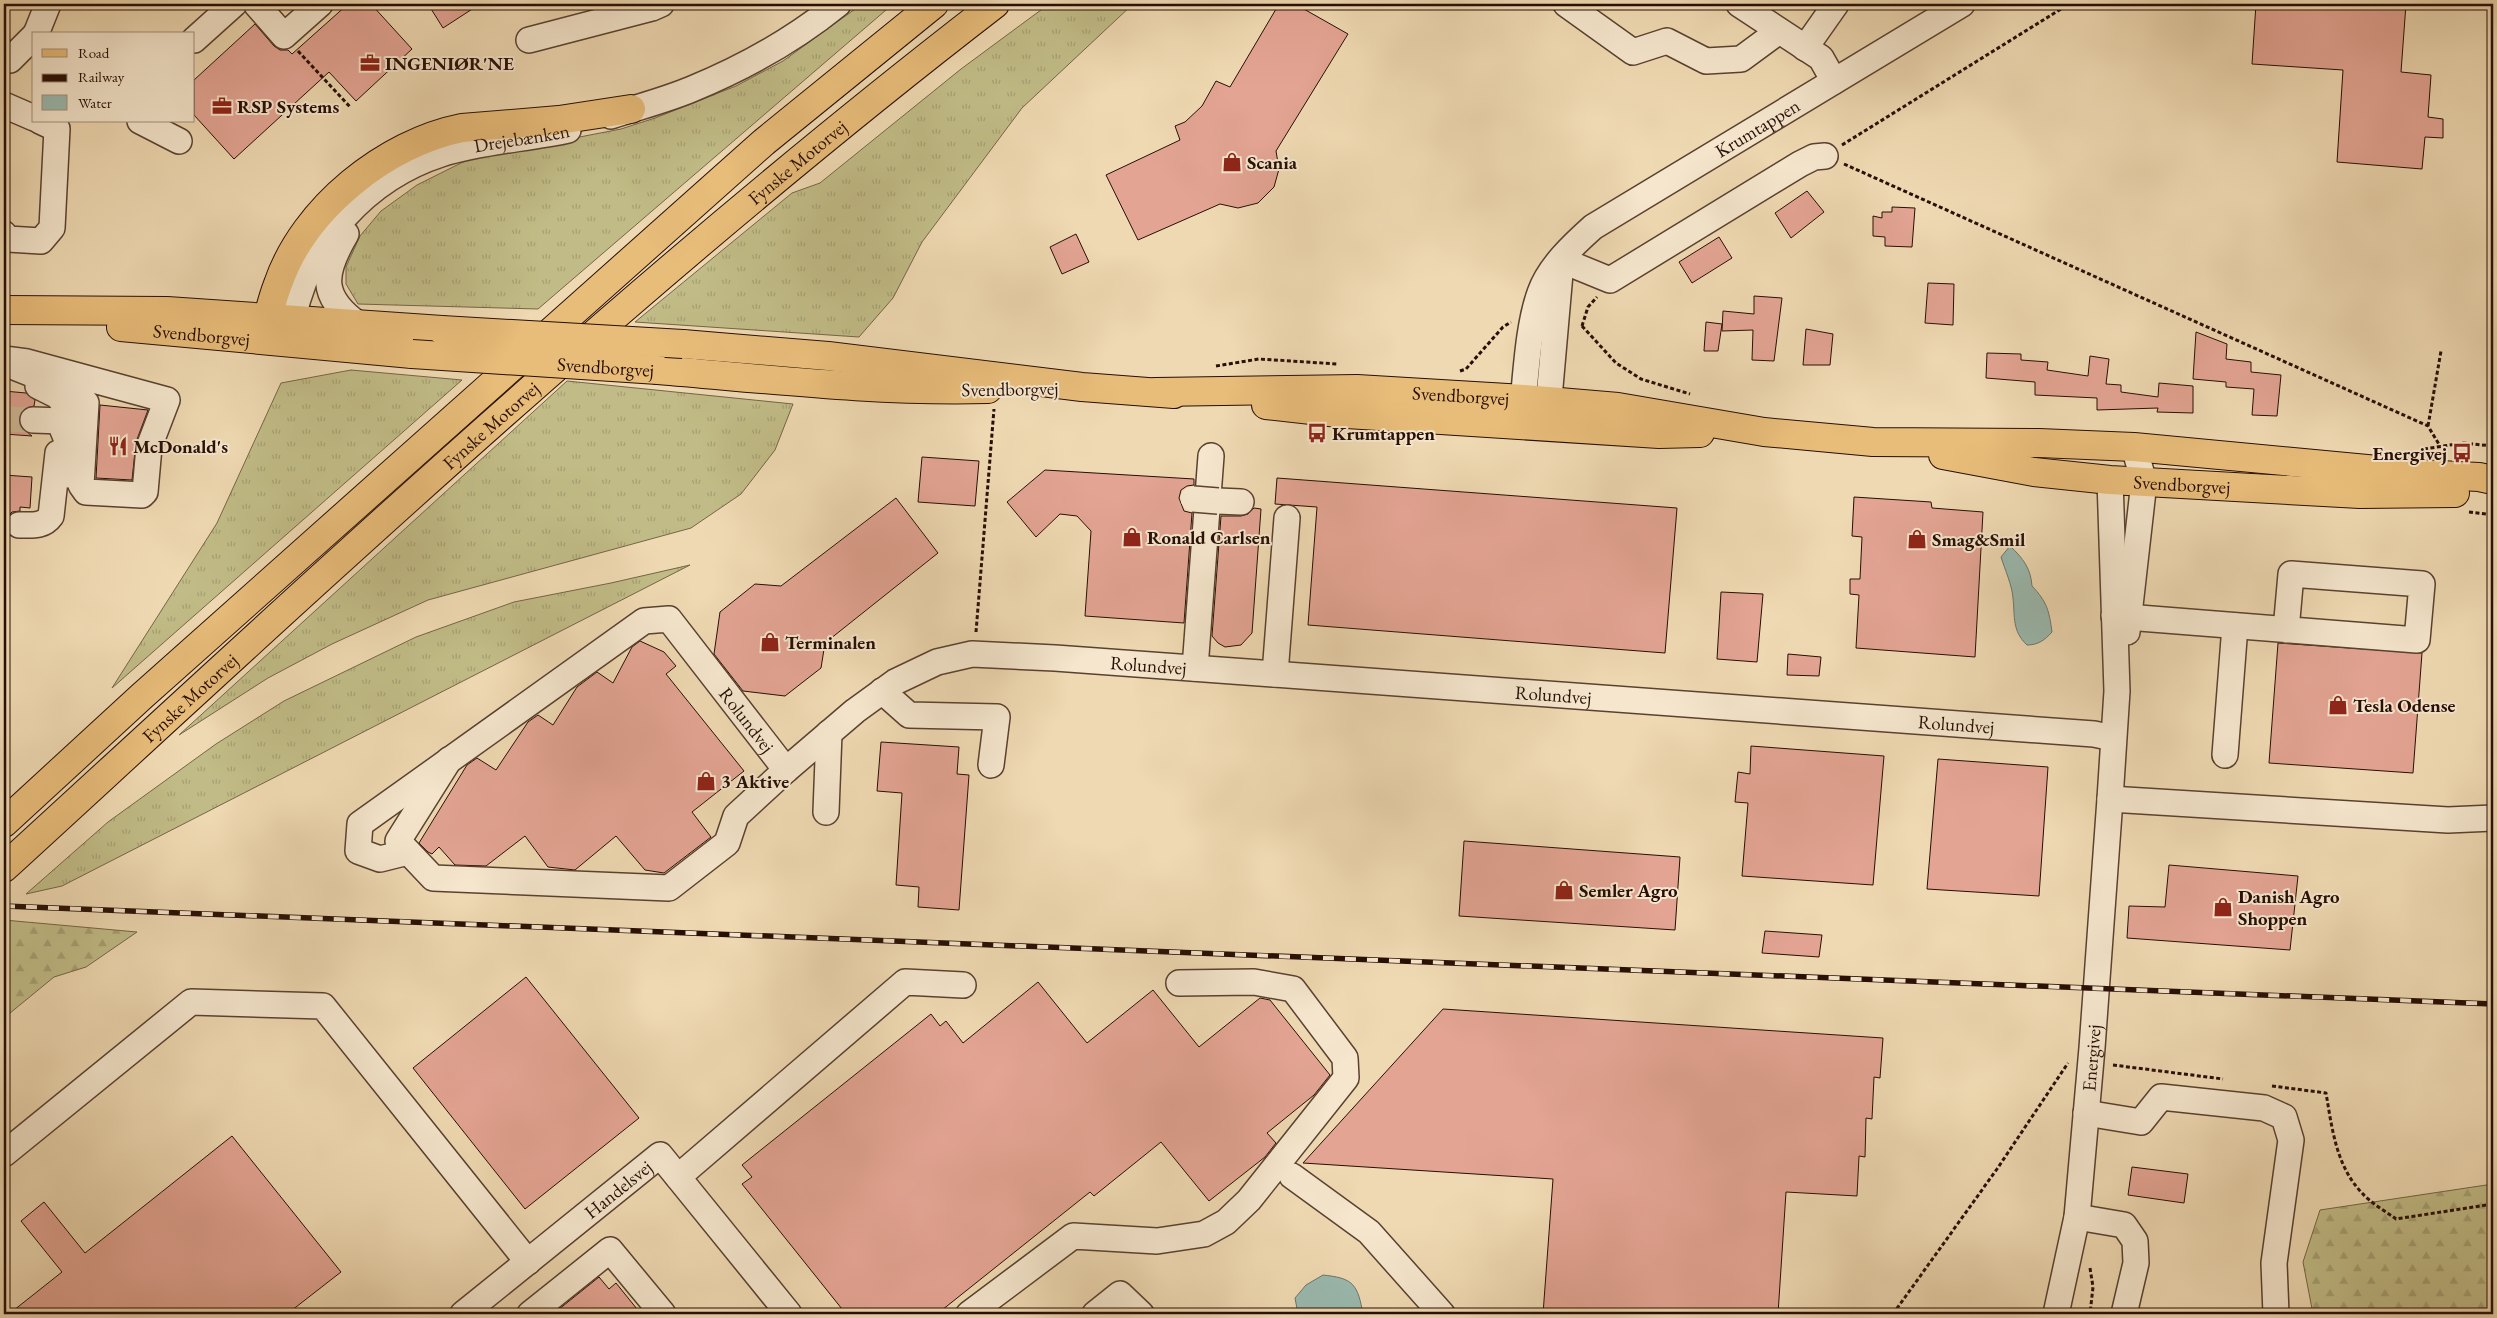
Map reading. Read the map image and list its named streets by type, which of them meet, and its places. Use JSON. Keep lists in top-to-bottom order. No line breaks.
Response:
{"streets":{"main road":["Fynske Motorvej","Svendborgvej"],"street":["Krumtappen","Drejebænken","Rolundvej","Energivej","Handelsvej"]},"crossings":[["Drejebænken","Svendborgvej"],["Svendborgvej","Energivej"],["Rolundvej","Energivej"]],"places":{"office":["INGENIØR'NE","RSP Systems"],"shop":["Scania","Ronald Carlsen","Smag&Smil","Terminalen","Tesla Odense","3 Aktive","Semler Agro","Danish Agro Shoppen"],"bus stop":["Krumtappen","Energivej"],"restaurant":["McDonald's"]},"legend":["Road","Railway","Water"]}
